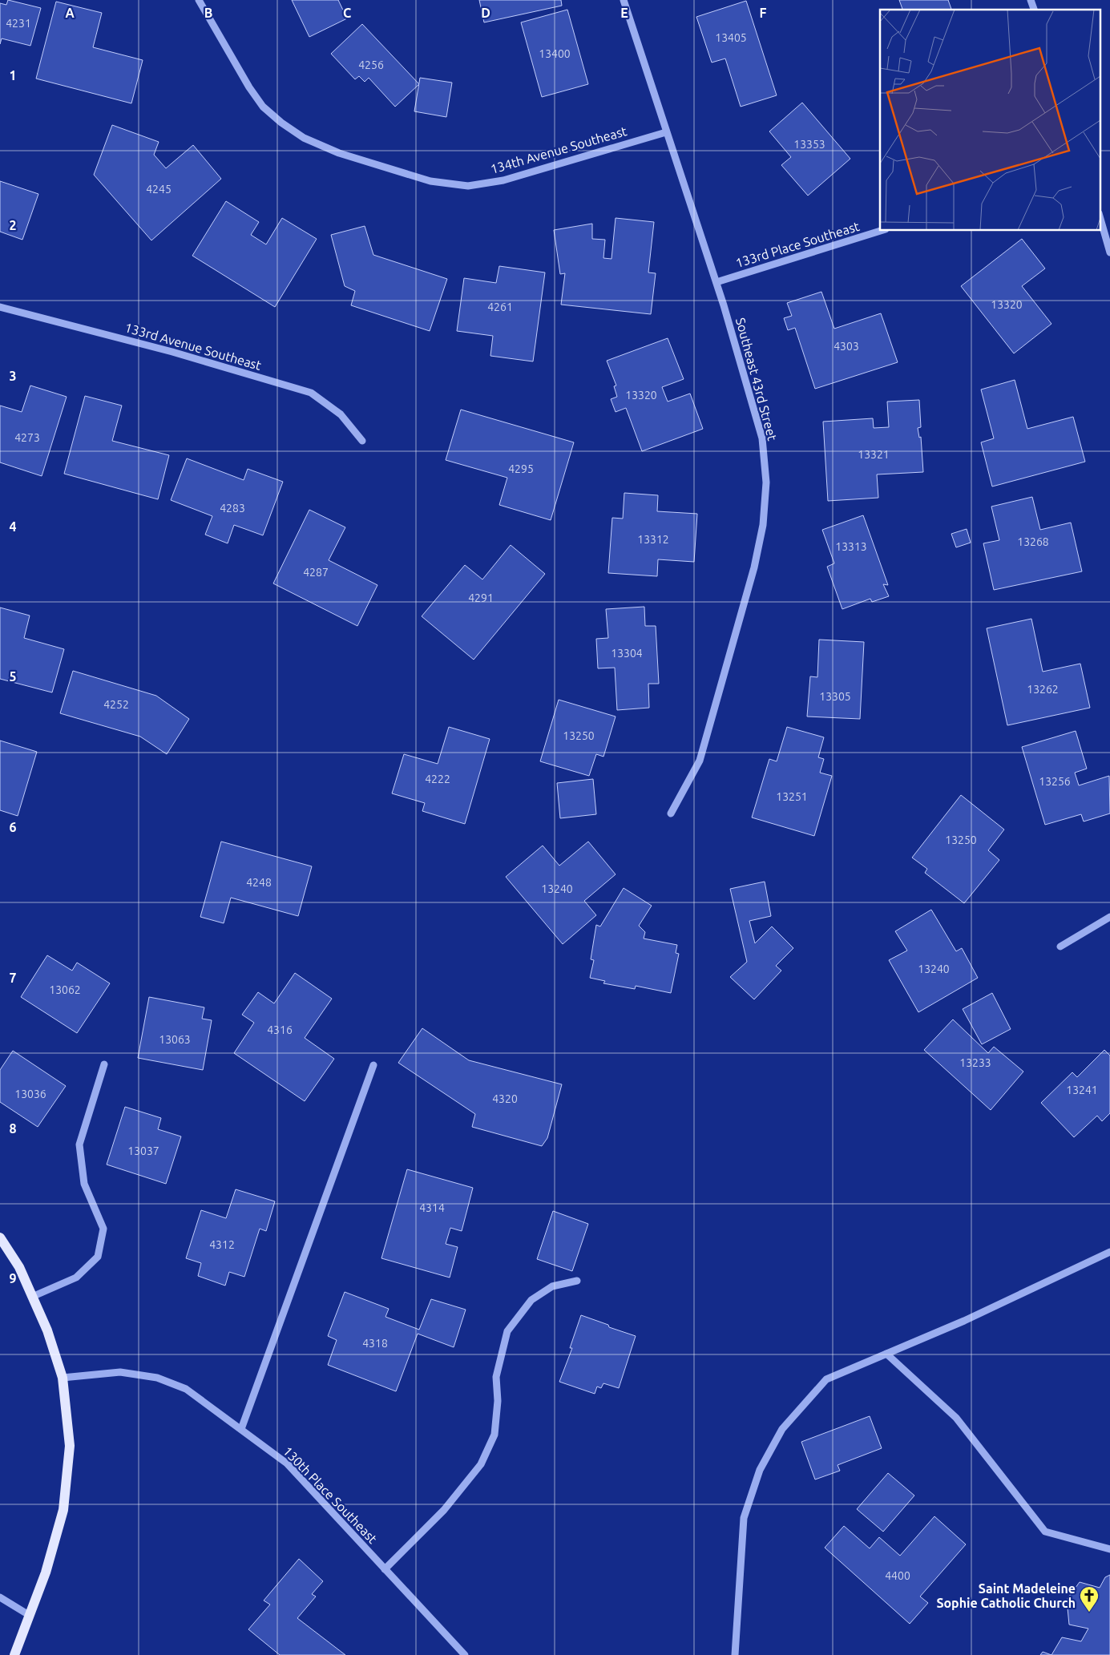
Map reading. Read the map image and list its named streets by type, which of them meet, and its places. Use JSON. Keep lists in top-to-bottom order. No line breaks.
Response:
{"streets":{"street":["134th Avenue Southeast","133rd Place Southeast","133rd Avenue Southeast","Southeast 43rd Street","130th Place Southeast"]},"crossings":[["134th Avenue Southeast","Southeast 43rd Street"],["133rd Place Southeast","Southeast 43rd Street"]],"places":{"church":["Saint Madeleine Sophie Catholic Church"]},"house_numbers":["4231","13405","13400","4256","13353","4245","13320","4261","4303","13320","4273","13321","4295","4283","13312","13268","13313","4287","4291","13304","13262","13305","4252","13250","4222","13256","13251","13250","4248","13240","13240","13062","4316","13063","13233","13241","13036","4320","13037","4314","4312","4318","4400"],"grid":{"columns":["A","B","C","D","E","F"],"rows":["1","2","3","4","5","6","7","8","9"]}}
